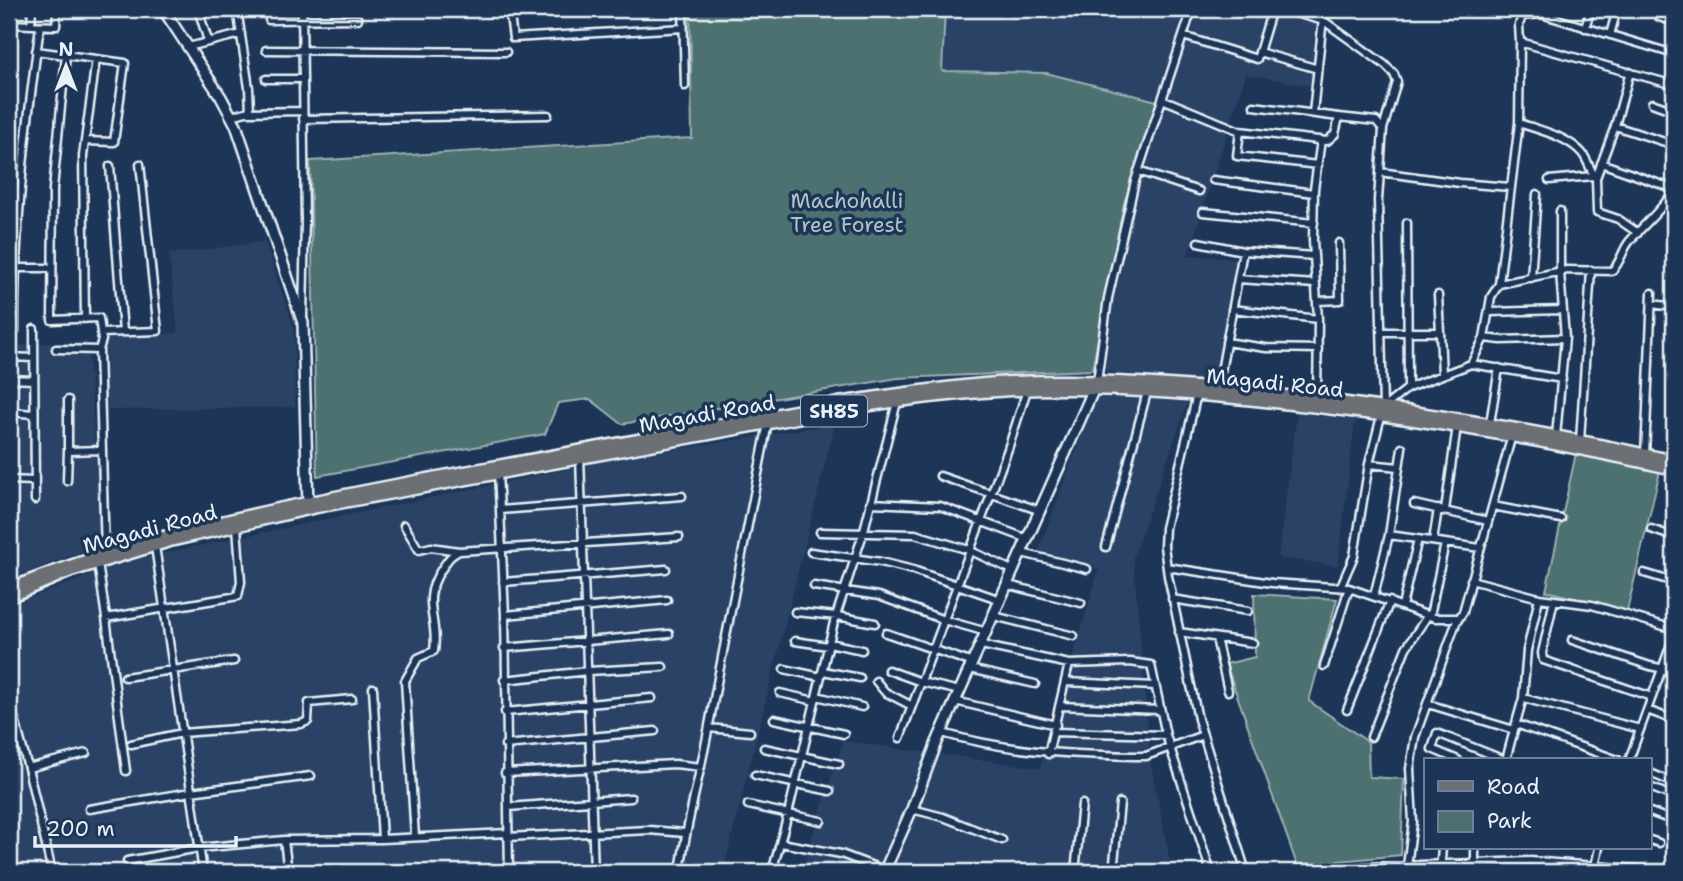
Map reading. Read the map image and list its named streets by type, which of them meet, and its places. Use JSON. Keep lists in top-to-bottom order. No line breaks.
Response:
{"streets":{"main road":["Magadi Road","SH85"]},"parks":["Machohalli Tree Forest"],"legend":["Road","Park"],"scale_bar":"200 m","north":"top"}
